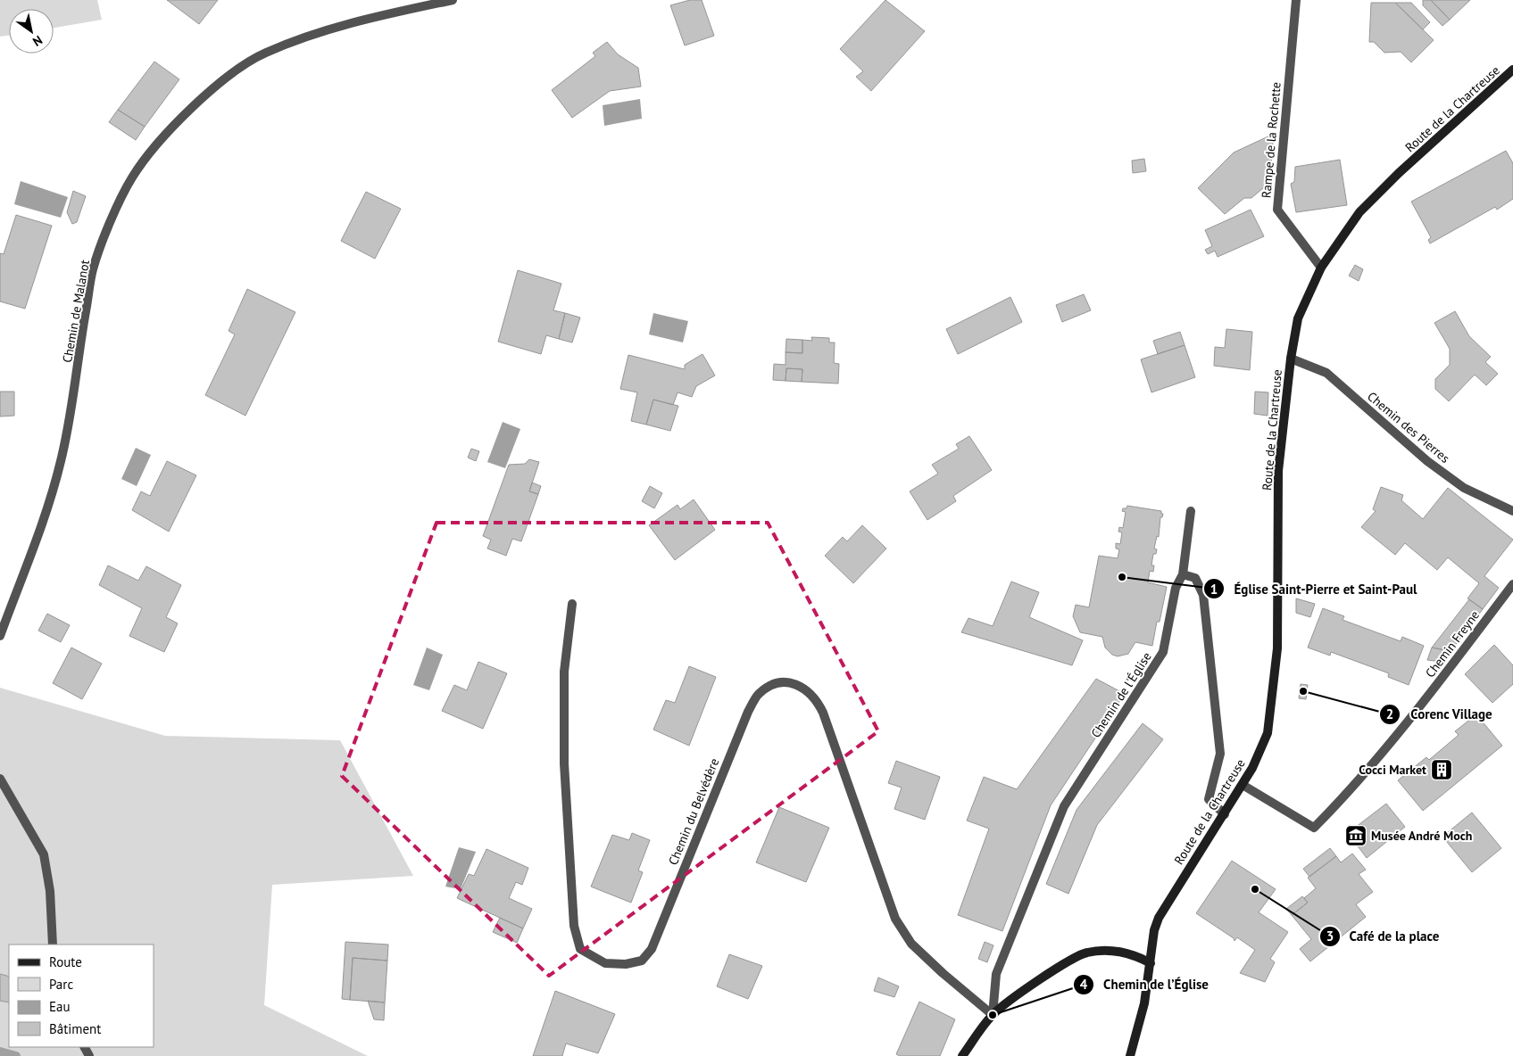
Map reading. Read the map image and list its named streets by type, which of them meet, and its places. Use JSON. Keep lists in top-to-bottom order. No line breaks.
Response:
{"streets":{"main road":["Route de la Chartreuse"],"street":["Rampe de la Rochette","Chemin de Malanot","Chemin des Pierres","Chemin Freyne","Chemin de l'Église","Chemin du Belvédère"]},"crossings":[["Route de la Chartreuse","Rampe de la Rochette"],["Route de la Chartreuse","Chemin des Pierres"],["Route de la Chartreuse","Chemin Freyne"],["Chemin de l'Église","Chemin du Belvédère"]],"places":{"other":["Église Saint-Pierre et Saint-Paul","Corenc Village","Café de la place","Chemin de l’Église"],"building":["Cocci Market"],"museum":["Musée André Moch"]},"legend":["Route","Parc","Eau","Bâtiment"],"north":"bottom right"}
